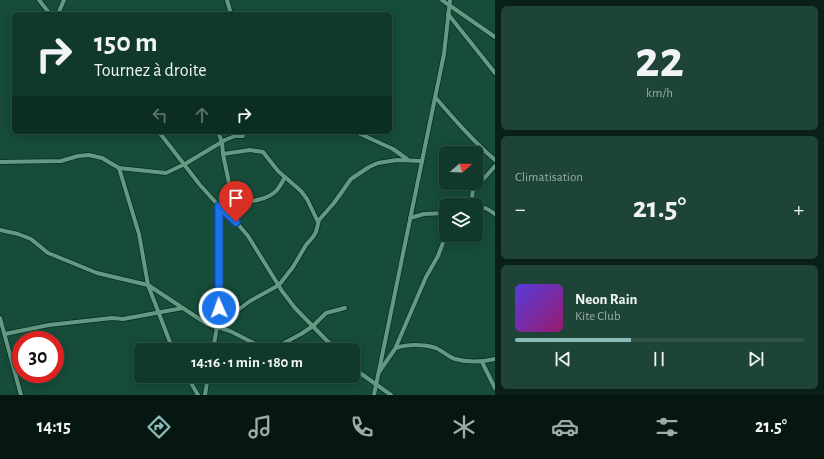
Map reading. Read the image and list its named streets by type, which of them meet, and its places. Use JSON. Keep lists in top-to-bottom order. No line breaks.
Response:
{"north":"right","page":{"tile":[["22","km/h"],"Climatisation"],"turn":["150 m","Tournez à droite"],"heat":["−","21.5°","+"],"song":["Neon Rain","Kite Club"],"limit":"30","trip":"14:16 · 1 min · 180 m","tabs":["14:15","21.5°"]}}
